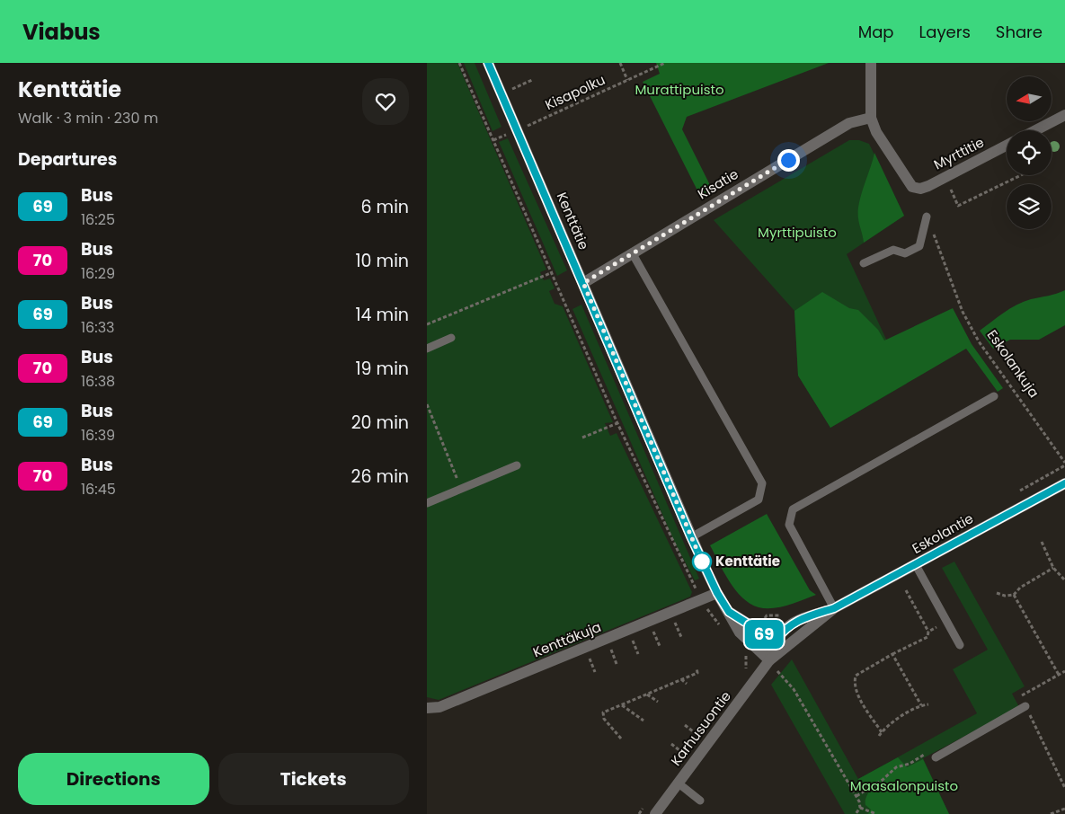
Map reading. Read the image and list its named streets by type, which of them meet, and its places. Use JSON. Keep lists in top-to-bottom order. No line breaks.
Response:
{"streets":{"street":["Myrttitie","Kisatie","Kenttätie","Eskolantie","Kenttäkuja","Karhusuontie"],"path":["Kisapolku","Eskolankuja"]},"crossings":[["Kisapolku","Kenttätie"],["Myrttitie","Kisatie"],["Kisatie","Kenttätie"],["Kenttätie","Eskolantie"],["Kenttätie","Kenttäkuja"],["Kenttätie","Karhusuontie"],["Eskolantie","Karhusuontie"]],"parks":["Murattipuisto","Myrttipuisto","Maasalonpuisto"],"places":["Kenttätie"],"lines":["bus line 69"],"north":"left","page":{"header":"Viabus","nav":["Map","Layers","Share"],"heading":[["Kenttätie","Walk · 3 min · 230 m"],"Departures"],"on_map":"69","list":[{"mark":"69","name":"Bus","note":"16:25","value":"6 min"},{"mark":"70","name":"Bus","note":"16:29","value":"10 min"},{"mark":"69","name":"Bus","note":"16:33","value":"14 min"},{"mark":"70","name":"Bus","note":"16:38","value":"19 min"},{"mark":"69","name":"Bus","note":"16:39","value":"20 min"},{"mark":"70","name":"Bus","note":"16:45","value":"26 min"}],"buttons":["Directions","Tickets"]}}
